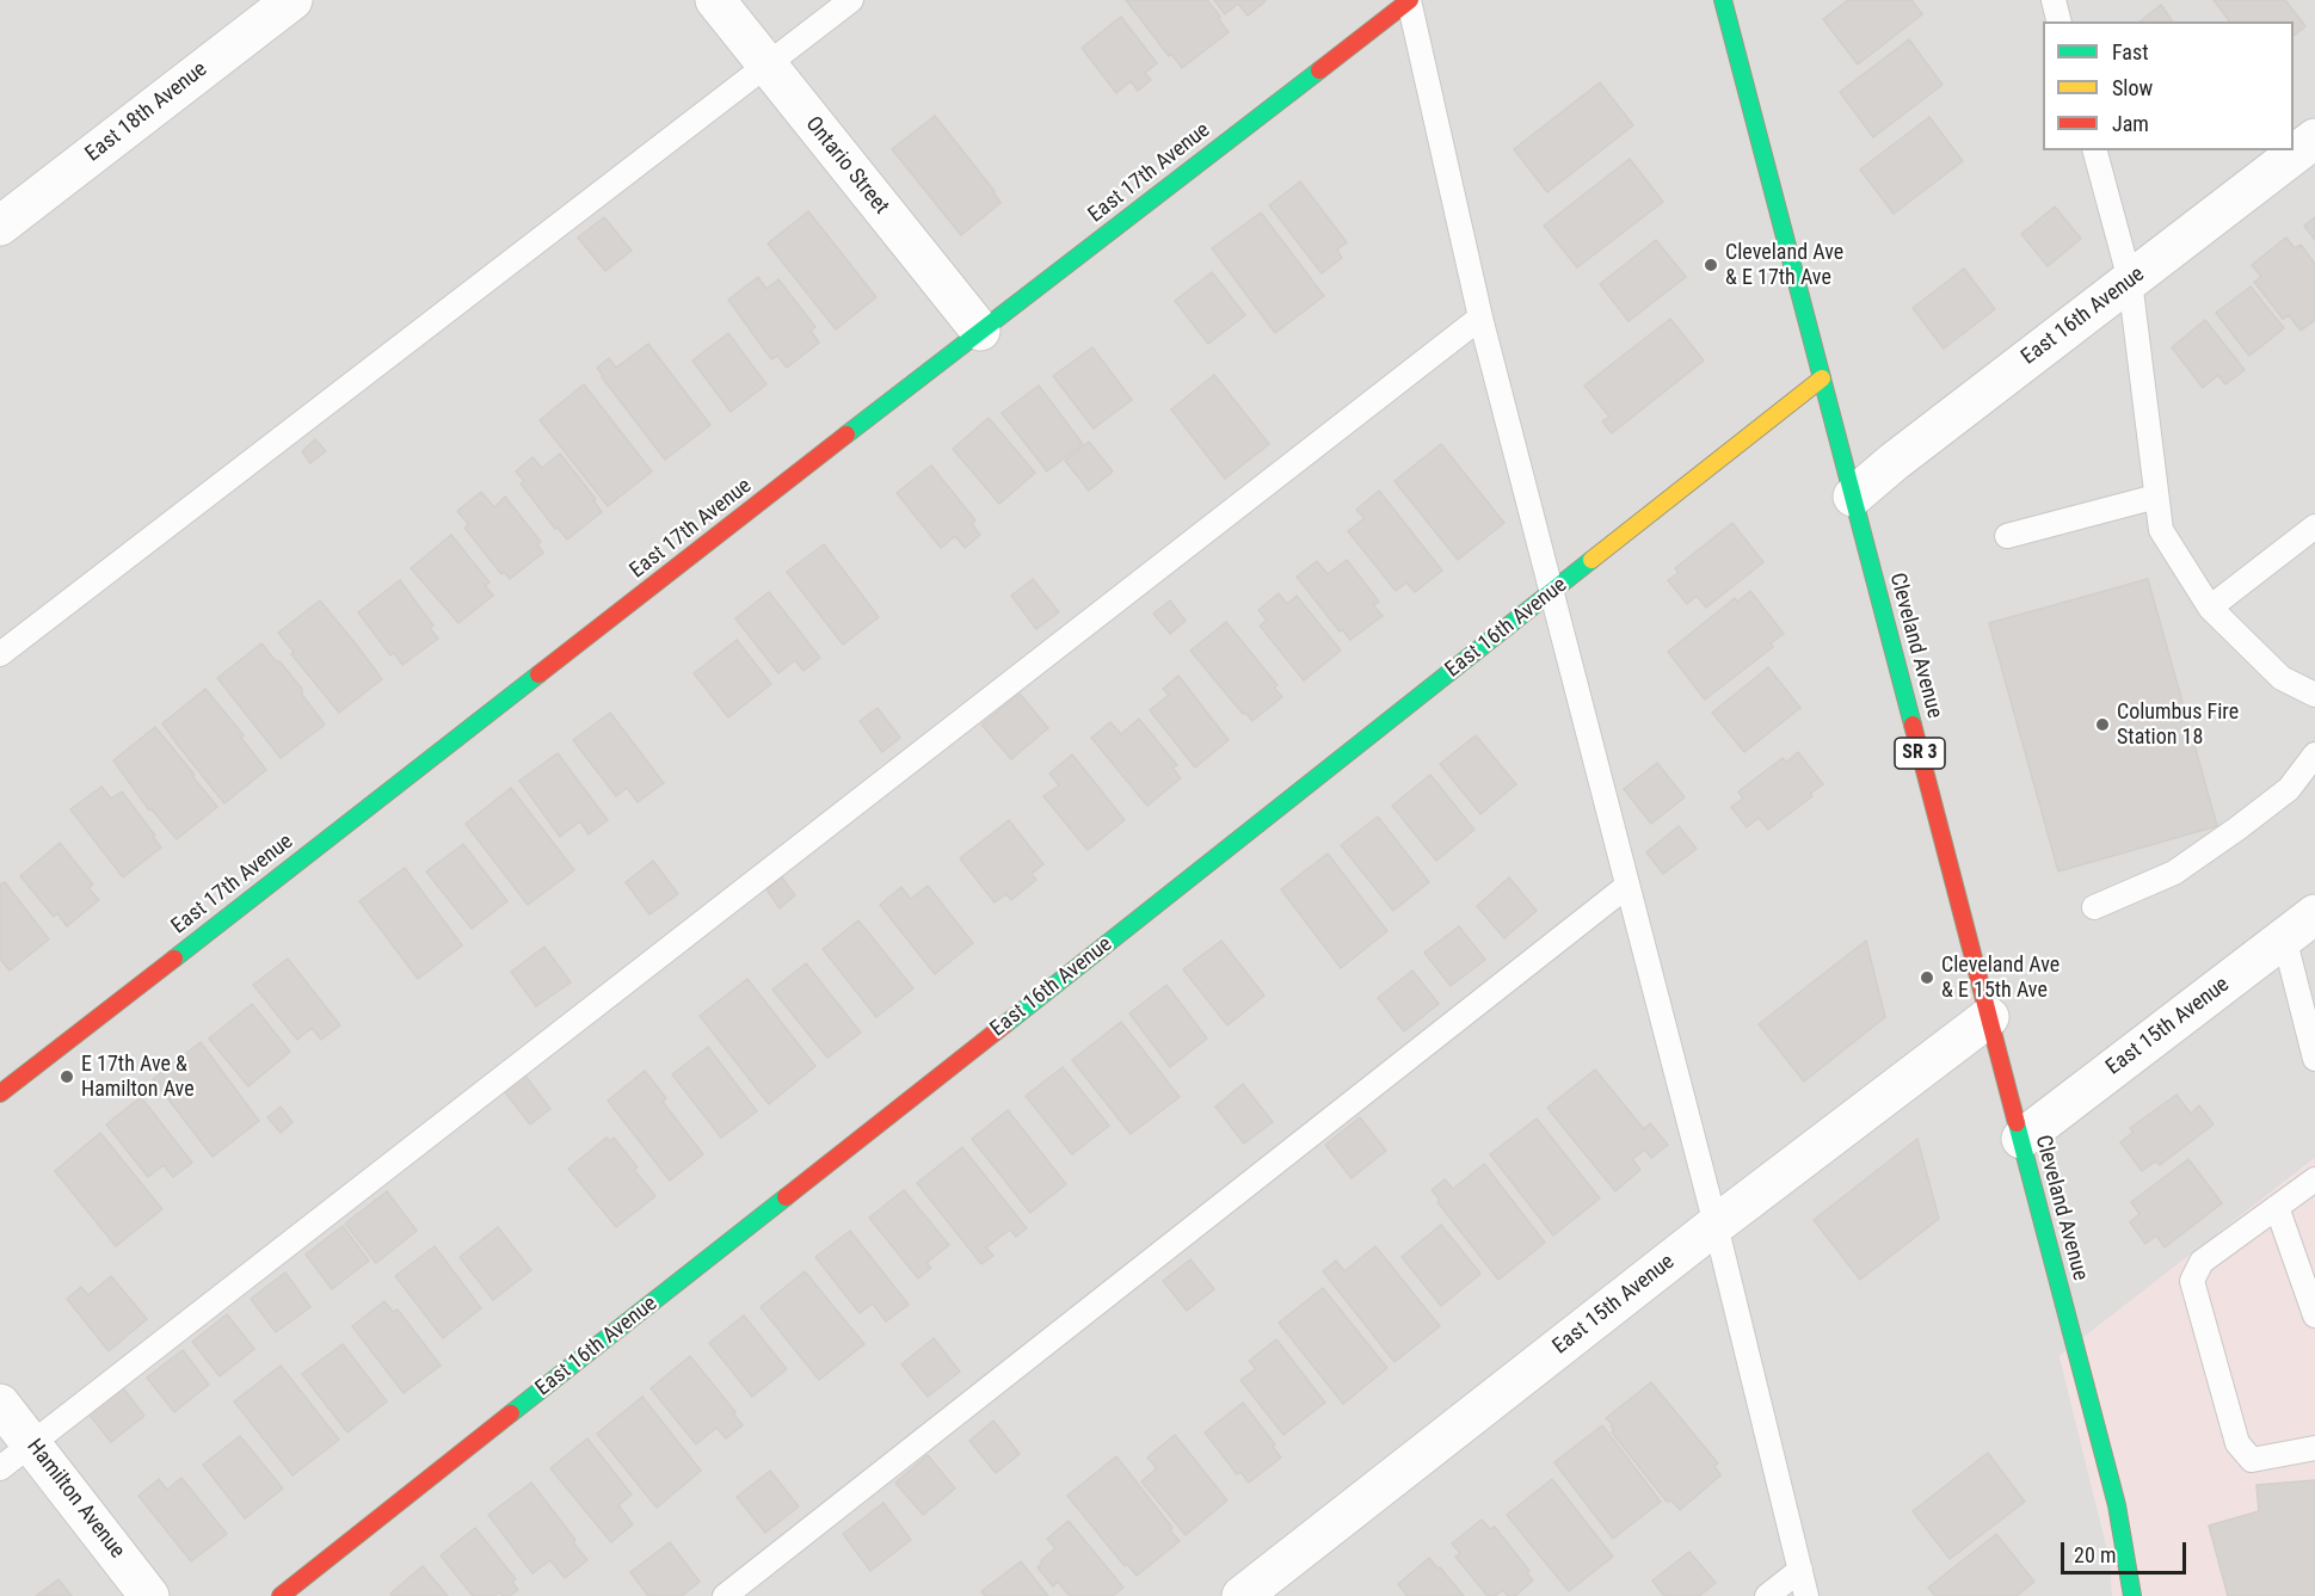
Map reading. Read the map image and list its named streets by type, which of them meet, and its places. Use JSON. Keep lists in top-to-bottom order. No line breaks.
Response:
{"streets":{"street":["East 18th Avenue","Ontario Street","East 17th Avenue","East 16th Avenue","Cleveland Avenue","SR 3","East 15th Avenue","Hamilton Avenue"]},"crossings":[["Ontario Street","East 17th Avenue"],["East 16th Avenue","Cleveland Avenue"],["Cleveland Avenue","East 15th Avenue"]],"places":["Cleveland Ave & E 17th Ave","Columbus Fire Station 18","Cleveland Ave & E 15th Ave","E 17th Ave & Hamilton Ave"],"legend":["Fast","Slow","Jam"],"scale_bar":"20 m"}
